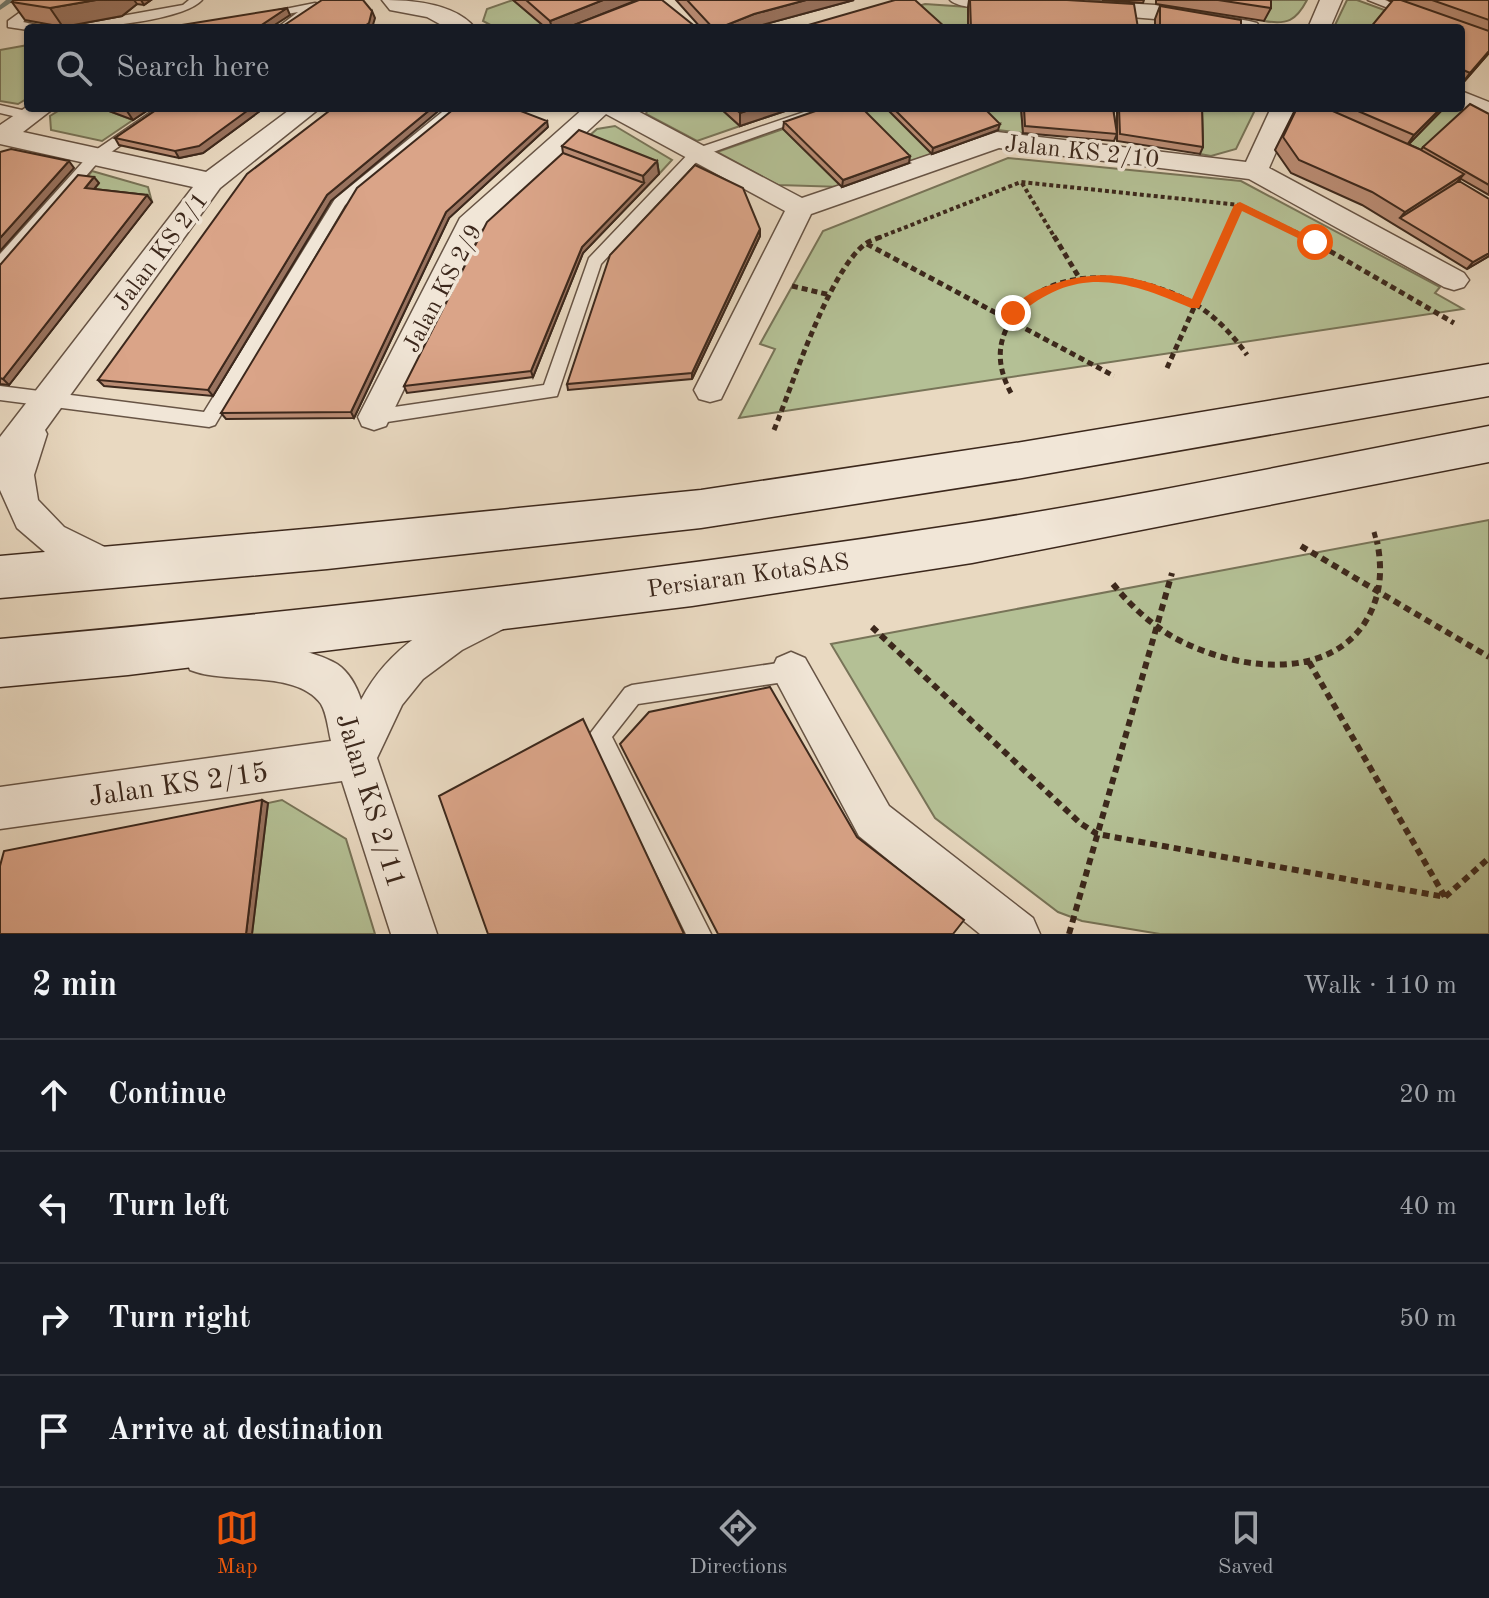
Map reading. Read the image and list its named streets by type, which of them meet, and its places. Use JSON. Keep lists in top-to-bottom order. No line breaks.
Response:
{"streets":{"main road":["Persiaran KotaSAS"],"street":["Jalan KS 2/10","Jalan KS 2/1","Jalan KS 2/9","Jalan KS 2/15","Jalan KS 2/11"]},"crossings":[["Persiaran KotaSAS","Jalan KS 2/11"],["Jalan KS 2/15","Jalan KS 2/11"]],"page":{"search":"Search here","heading":["2 min","Walk · 110 m"],"list":[["Continue","20 m"],["Turn left","40 m"],["Turn right","50 m"],"Arrive at destination"],"nav":["Map","Directions","Saved"]}}
